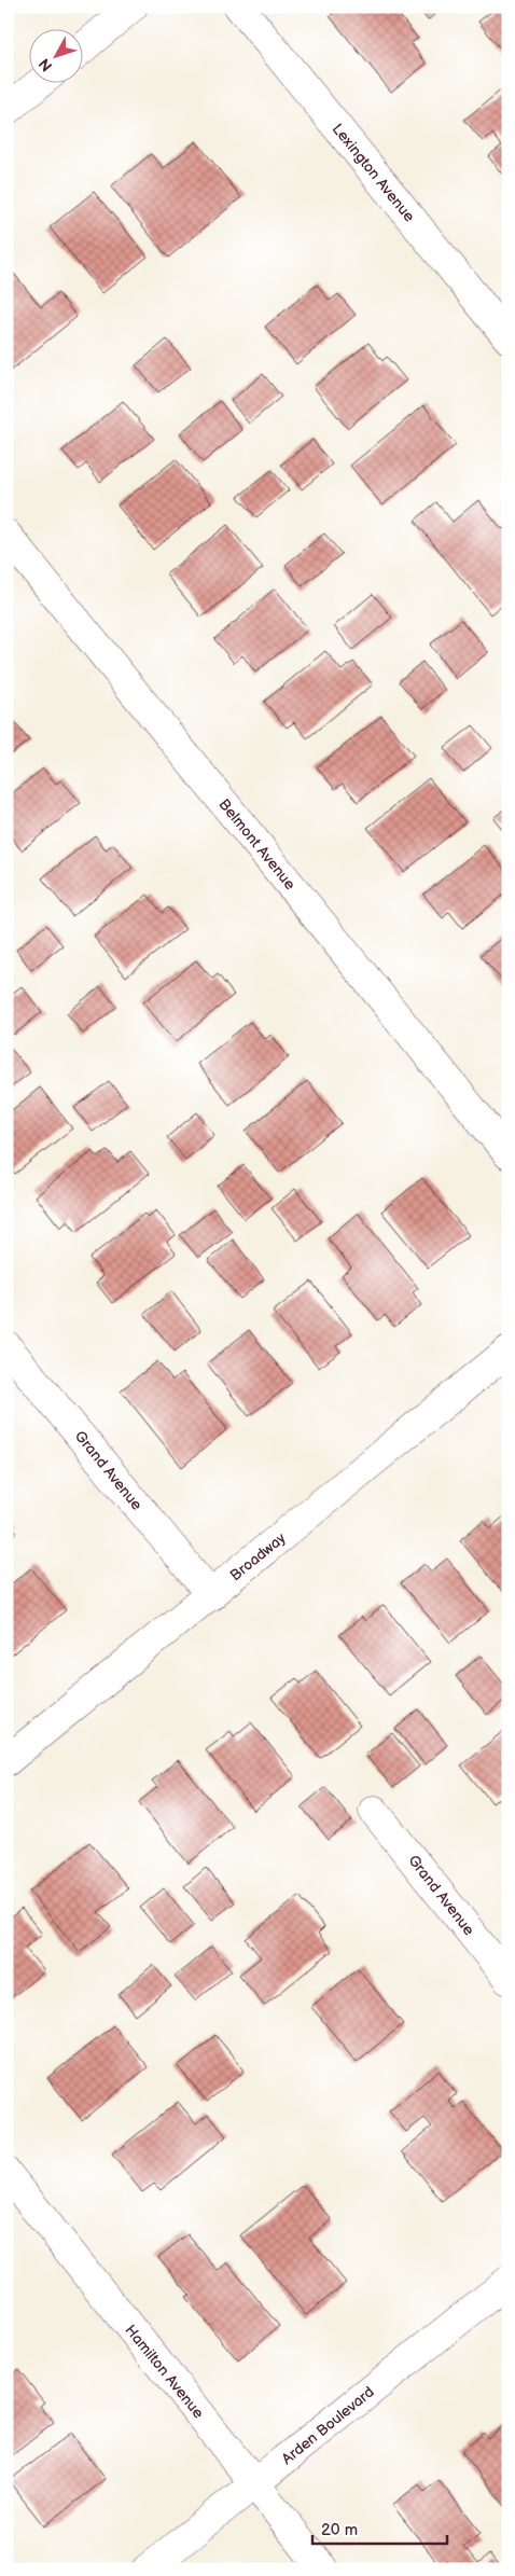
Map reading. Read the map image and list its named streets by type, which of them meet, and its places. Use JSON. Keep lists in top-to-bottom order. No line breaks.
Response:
{"streets":{"street":["Lexington Avenue","Belmont Avenue","Grand Avenue","Broadway","Hamilton Avenue","Arden Boulevard"]},"crossings":[["Grand Avenue","Broadway"],["Hamilton Avenue","Arden Boulevard"]],"scale_bar":"20 m","north":"bottom left"}
